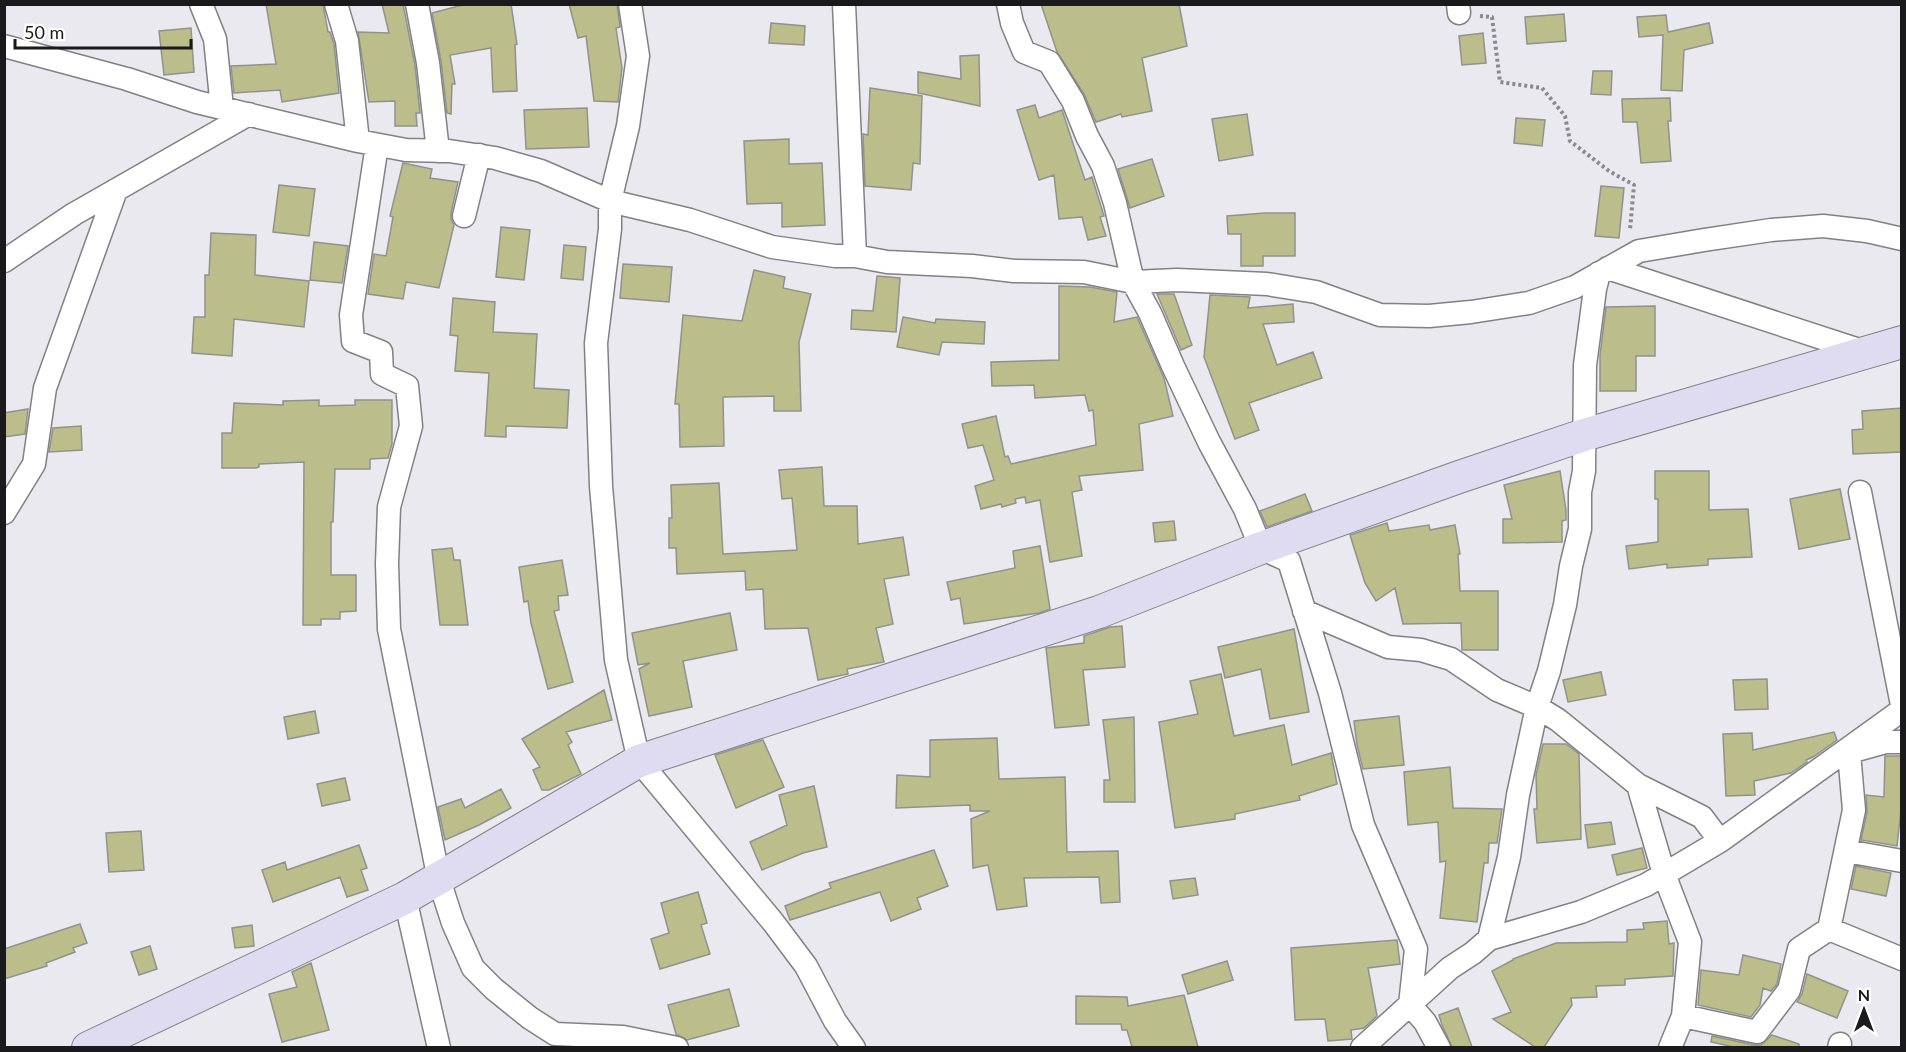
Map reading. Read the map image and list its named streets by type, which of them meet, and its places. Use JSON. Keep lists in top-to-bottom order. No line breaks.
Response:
{"scale_bar":"50 m","north":"top"}
